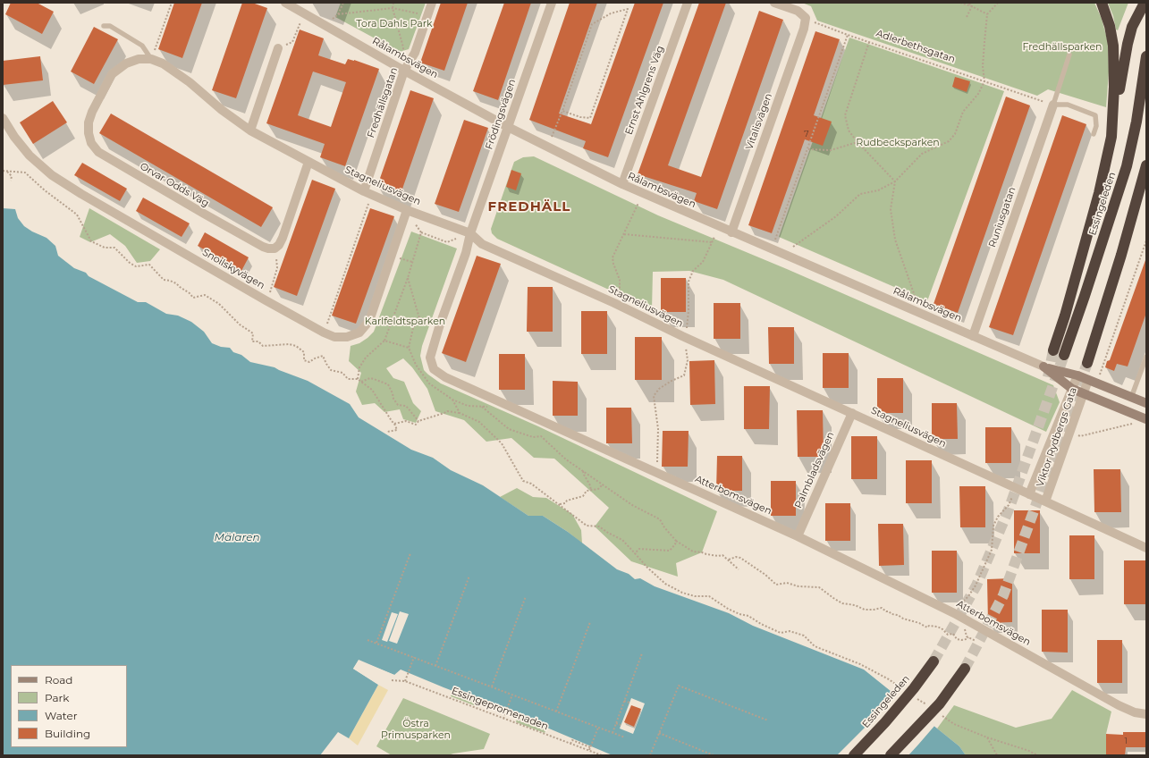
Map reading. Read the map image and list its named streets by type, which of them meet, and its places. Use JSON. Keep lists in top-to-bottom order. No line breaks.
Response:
{"streets":{"highway":["Essingeleden"],"street":["Rålambsvägen","Ernst Ahlgrens Väg","Fredhällsgatan","Frödingsvägen","Vitalisvägen","Orvar Odds Väg","Stagneliusvägen","Runiusgatan","Snoilskyvägen","Viktor Rydbergs Gata","Palmbladsvägen","Atterbomsvägen"],"path":["Adlerbethsgatan","Essingepromenaden"]},"crossings":[["Adlerbethsgatan","Vitalisvägen"],["Adlerbethsgatan","Runiusgatan"],["Rålambsvägen","Ernst Ahlgrens Väg"],["Rålambsvägen","Fredhällsgatan"],["Rålambsvägen","Frödingsvägen"],["Rålambsvägen","Vitalisvägen"],["Rålambsvägen","Runiusgatan"],["Rålambsvägen","Viktor Rydbergs Gata"],["Fredhällsgatan","Stagneliusvägen"],["Frödingsvägen","Stagneliusvägen"],["Frödingsvägen","Atterbomsvägen"],["Orvar Odds Väg","Stagneliusvägen"],["Stagneliusvägen","Snoilskyvägen"],["Stagneliusvägen","Viktor Rydbergs Gata"],["Stagneliusvägen","Palmbladsvägen"],["Stagneliusvägen","Atterbomsvägen"],["Palmbladsvägen","Atterbomsvägen"]],"districts":["FREDHÄLL"],"water":["Mälaren"],"parks":["Tora Dahls Park","Fredhällsparken","Rudbecksparken","Karlfeldtsparken","Östra Primusparken"],"house_numbers":["7","1"],"legend":["Road","Park","Water","Building"]}
